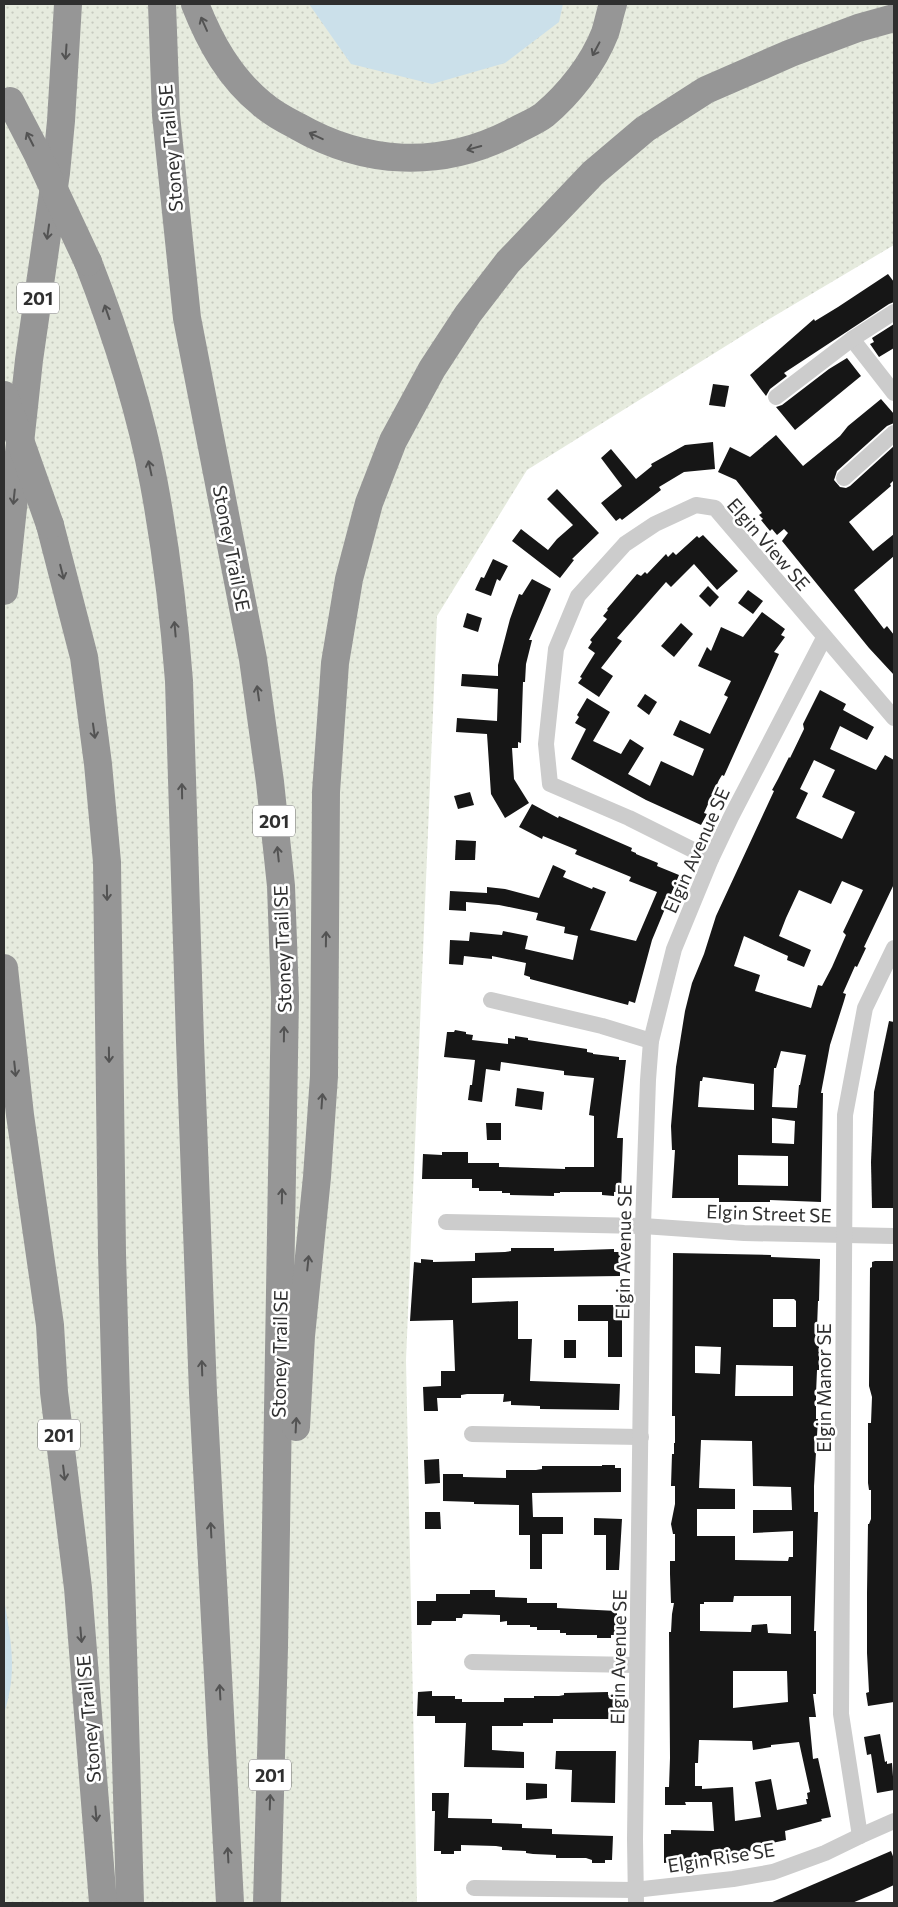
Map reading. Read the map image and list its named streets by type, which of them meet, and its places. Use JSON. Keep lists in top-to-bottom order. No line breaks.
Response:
{"streets":{"highway":["Stoney Trail SE","201"],"street":["Elgin View SE","Elgin Avenue SE","Elgin Street SE","Elgin Manor SE","Elgin Rise SE"]},"crossings":[["Elgin View SE","Elgin Avenue SE"],["Elgin Avenue SE","Elgin Street SE"],["Elgin Avenue SE","Elgin Rise SE"],["Elgin Street SE","Elgin Manor SE"],["Elgin Manor SE","Elgin Rise SE"]]}
